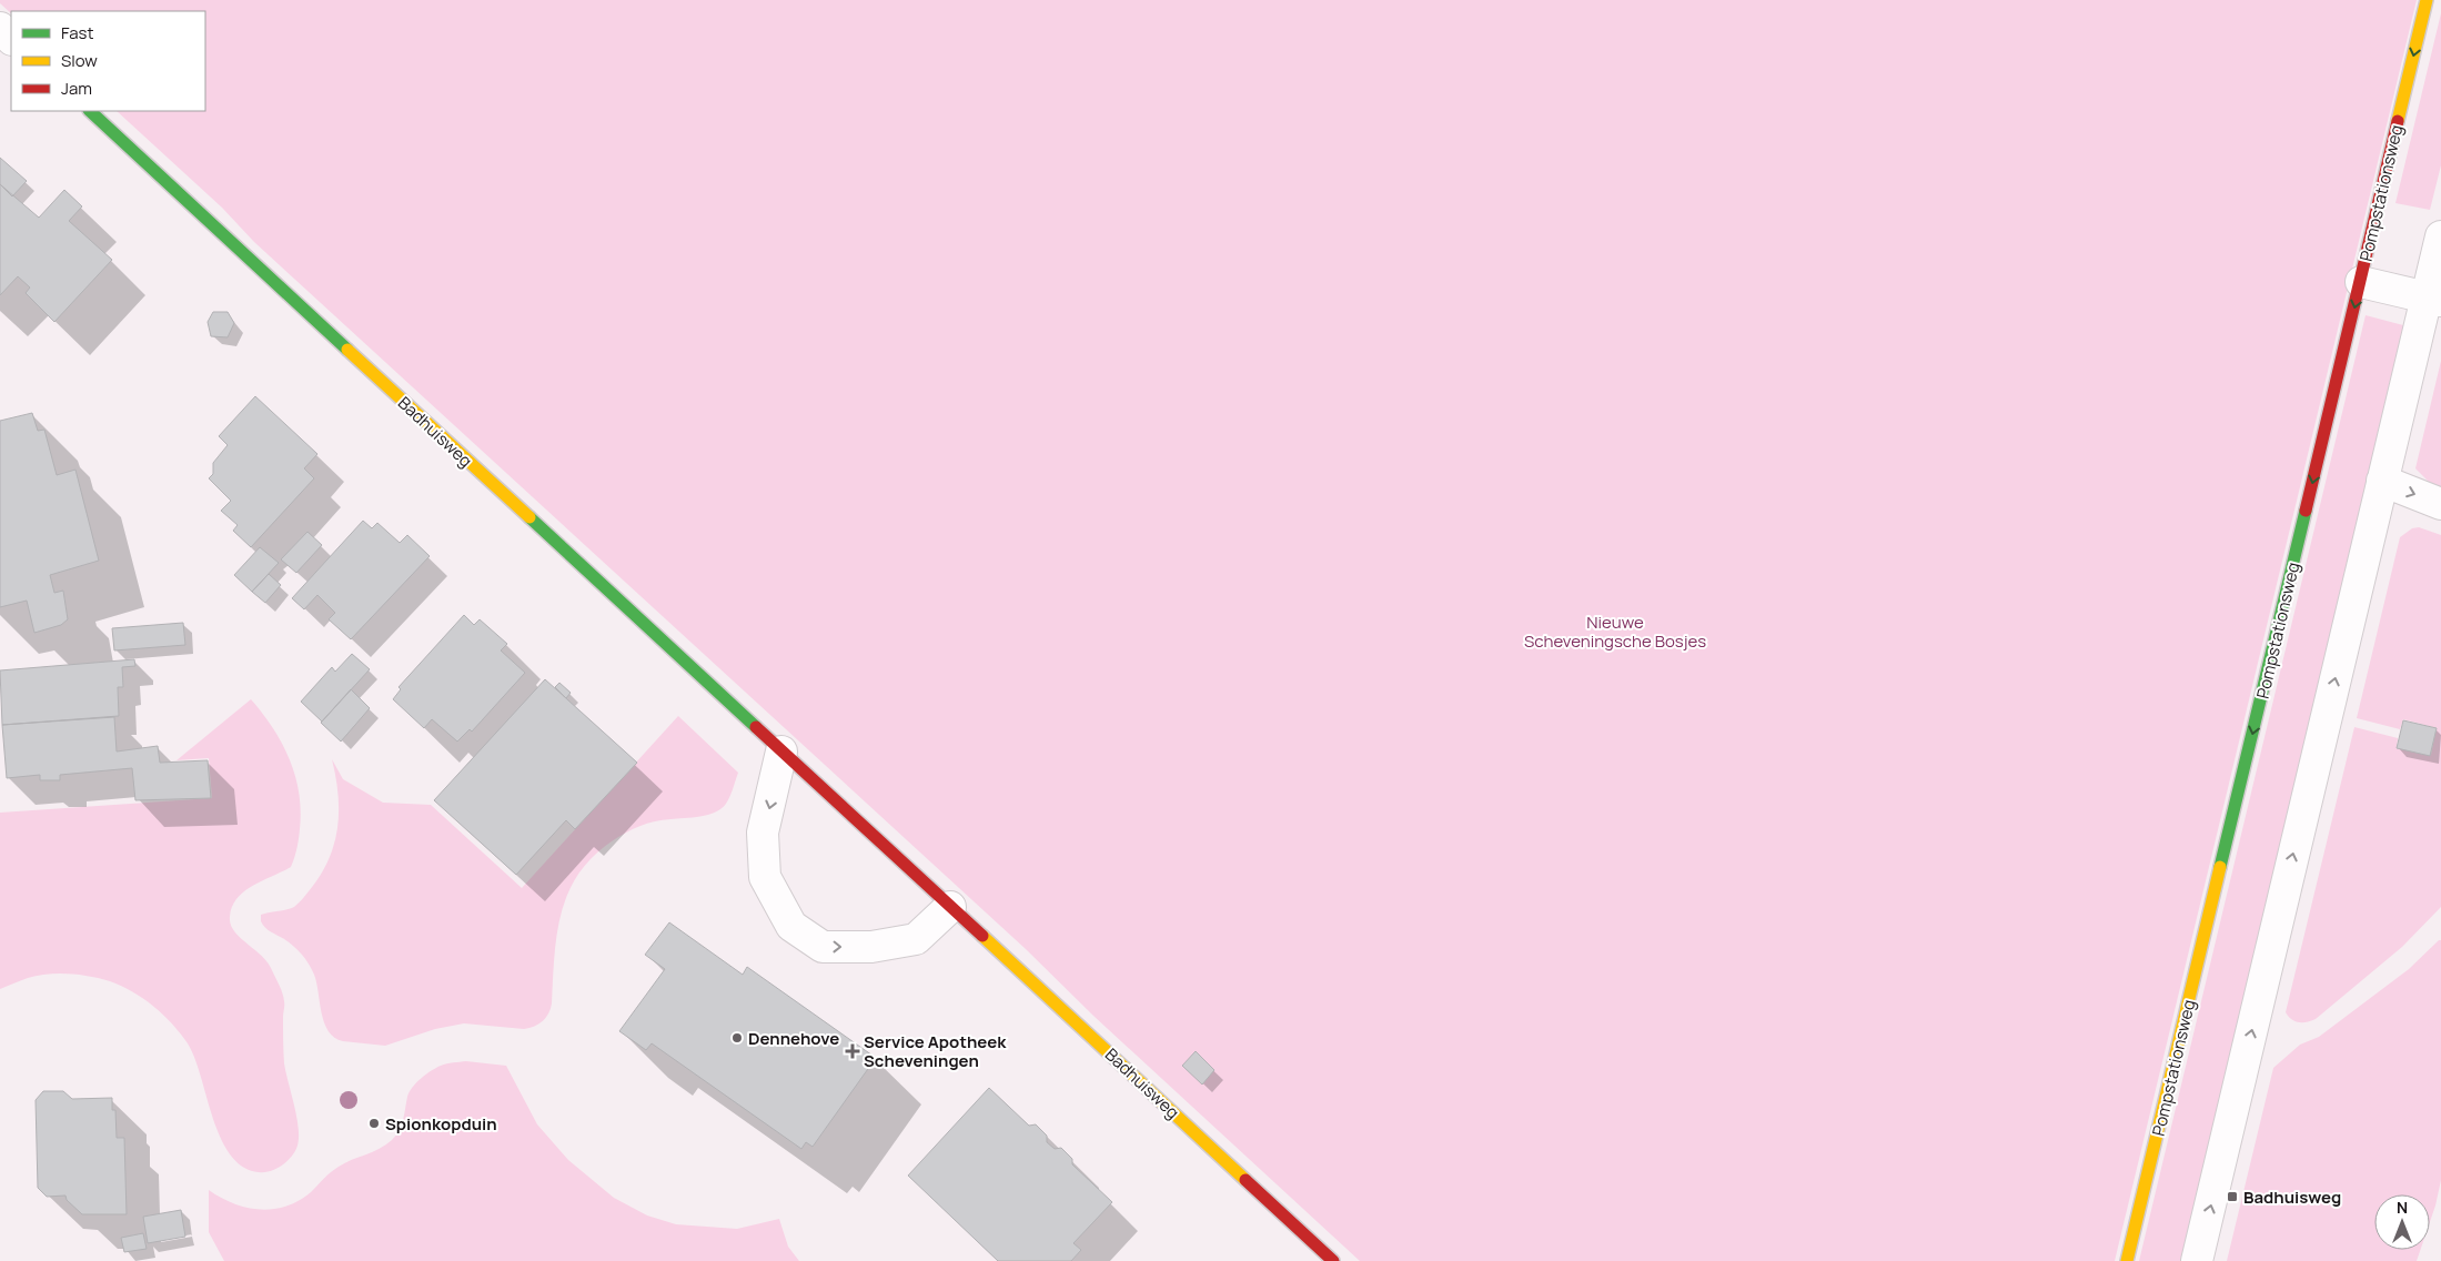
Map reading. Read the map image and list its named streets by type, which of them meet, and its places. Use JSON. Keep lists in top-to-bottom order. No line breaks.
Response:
{"streets":{"street":["Pompstationsweg","Badhuisweg"]},"parks":["Nieuwe Scheveningsche Bosjes"],"places":{"other":["Dennehove","Spionkopduin"],"health":["Service Apotheek Scheveningen"],"transit":["Badhuisweg"]},"legend":["Fast","Slow","Jam"],"north":"top"}
